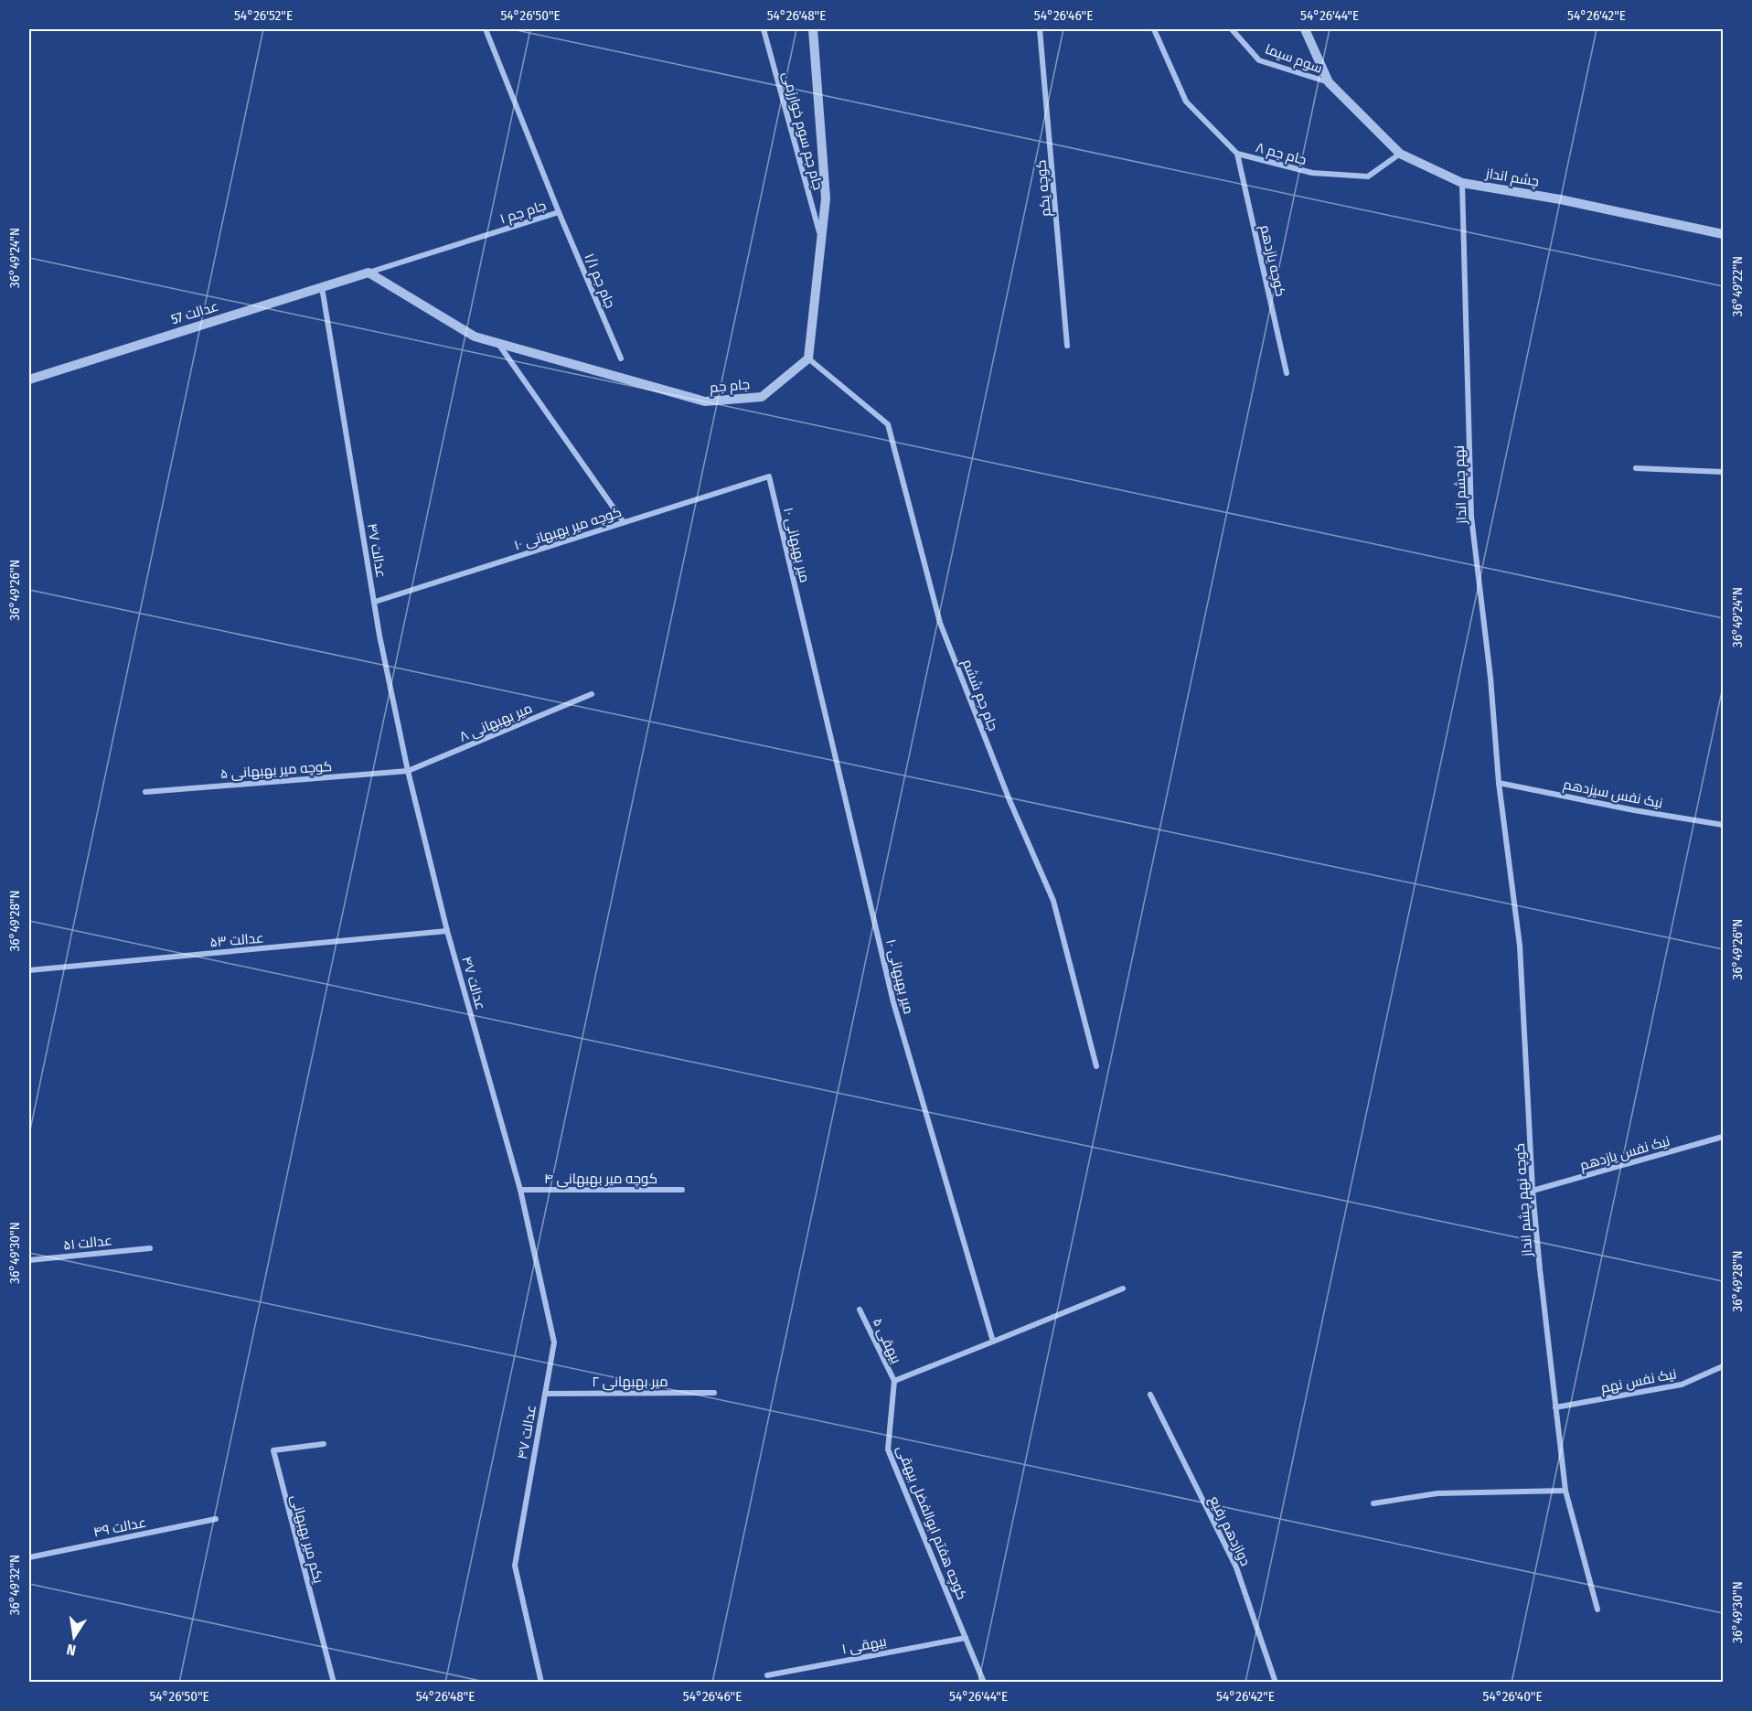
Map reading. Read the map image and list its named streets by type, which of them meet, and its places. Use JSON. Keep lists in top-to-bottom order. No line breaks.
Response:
{"streets":{"street":["سوم سیما","جام جم سوم خوارزمی","۸ جام جم","چشم انداز","کوچه یکم","۱ جام جم","کوچه یازدهم","۱/۱ جام جم","عدالت 57","جام جم","نهم چشم انداز","کوچه میر بهبهانی ۱۰","۱۰ میر بهبهانی","عدالت ۴۷","جام جم ششم","۸ میر بهبهانی","کوچه میر بهبهانی ۵","نیک نفس سیزدهم","عدالت ۵۳","نیک نفس یازدهم","کوچه میر بهبهانی ۴","کوچه نهم چشم انداز","عدالت ۵۱","۵ بیهقی","نیک نفس نهم","۲ میر بهبهانی","کوچه هفتم ابوالفضل بیهقی","عدالت ۴۹","دوازدهم رفیع","یکم میر بهبهانی","بیهقی ۱"]},"crossings":[["سوم سیما","چشم انداز"],["۸ جام جم","چشم انداز"],["۸ جام جم","کوچه یازدهم"],["چشم انداز","نهم چشم انداز"],["۱ جام جم","۱/۱ جام جم"],["۱ جام جم","عدالت 57"],["۱ جام جم","جام جم"],["عدالت 57","جام جم"],["عدالت 57","عدالت ۴۷"],["جام جم","جام جم ششم"],["نهم چشم انداز","نیک نفس سیزدهم"],["نهم چشم انداز","کوچه نهم چشم انداز"],["کوچه میر بهبهانی ۱۰","۱۰ میر بهبهانی"],["کوچه میر بهبهانی ۱۰","عدالت ۴۷"],["عدالت ۴۷","۸ میر بهبهانی"],["عدالت ۴۷","کوچه میر بهبهانی ۵"],["عدالت ۴۷","عدالت ۵۳"],["عدالت ۴۷","کوچه میر بهبهانی ۴"],["عدالت ۴۷","۲ میر بهبهانی"],["۸ میر بهبهانی","کوچه میر بهبهانی ۵"],["نیک نفس سیزدهم","کوچه نهم چشم انداز"],["نیک نفس یازدهم","کوچه نهم چشم انداز"],["کوچه نهم چشم انداز","نیک نفس نهم"],["۵ بیهقی","کوچه هفتم ابوالفضل بیهقی"],["کوچه هفتم ابوالفضل بیهقی","بیهقی ۱"]],"north":"bottom","coordinates":["54°26'52\"E","54°26'50\"E","54°26'48\"E","54°26'46\"E","54°26'44\"E","54°26'42\"E","36°49'24\"N","36°49'22\"N","36°49'26\"N","36°49'28\"N","36°49'30\"N","36°49'32\"N","54°26'40\"E"]}
